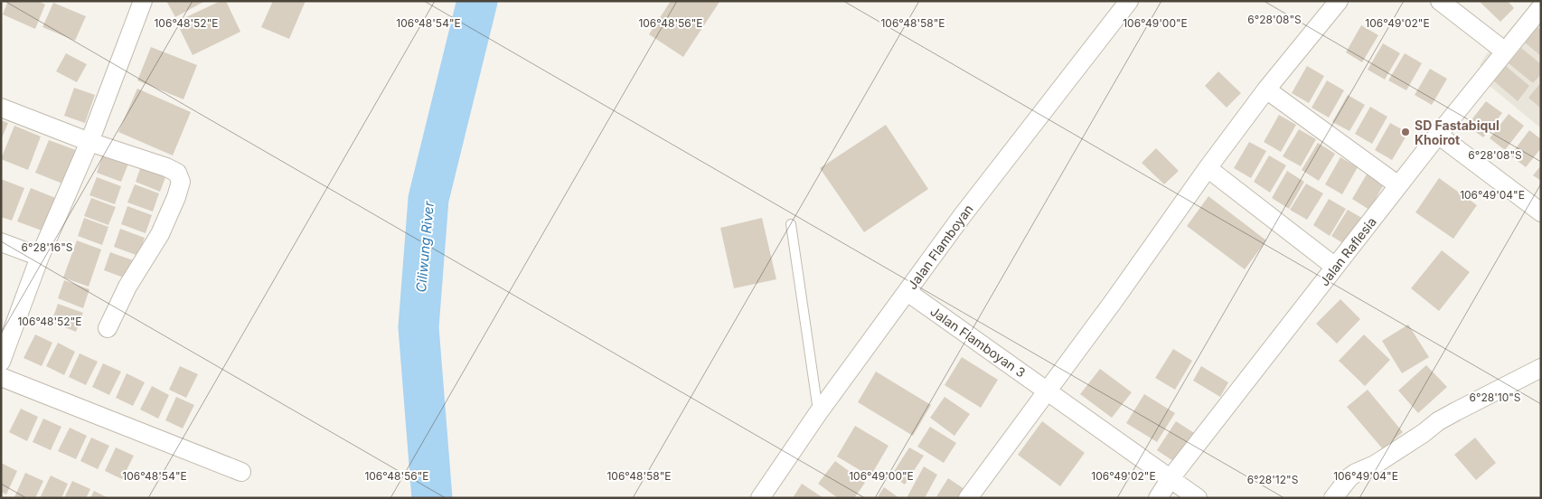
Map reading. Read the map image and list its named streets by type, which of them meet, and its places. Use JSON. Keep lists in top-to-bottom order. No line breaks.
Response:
{"streets":{"street":["Jalan Flamboyan","Jalan Raflesia","Jalan Flamboyan 3"]},"crossings":[["Jalan Flamboyan","Jalan Flamboyan 3"],["Jalan Raflesia","Jalan Flamboyan 3"]],"water":["Ciliwung River"],"places":["SD Fastabiqul Khoirot"],"coordinates":["6°28'08\"S","106°48'54\"E","106°48'52\"E","106°48'56\"E","106°48'58\"E","106°49'00\"E","106°49'02\"E","106°49'04\"E","6°28'16\"S","6°28'10\"S","6°28'12\"S"]}
